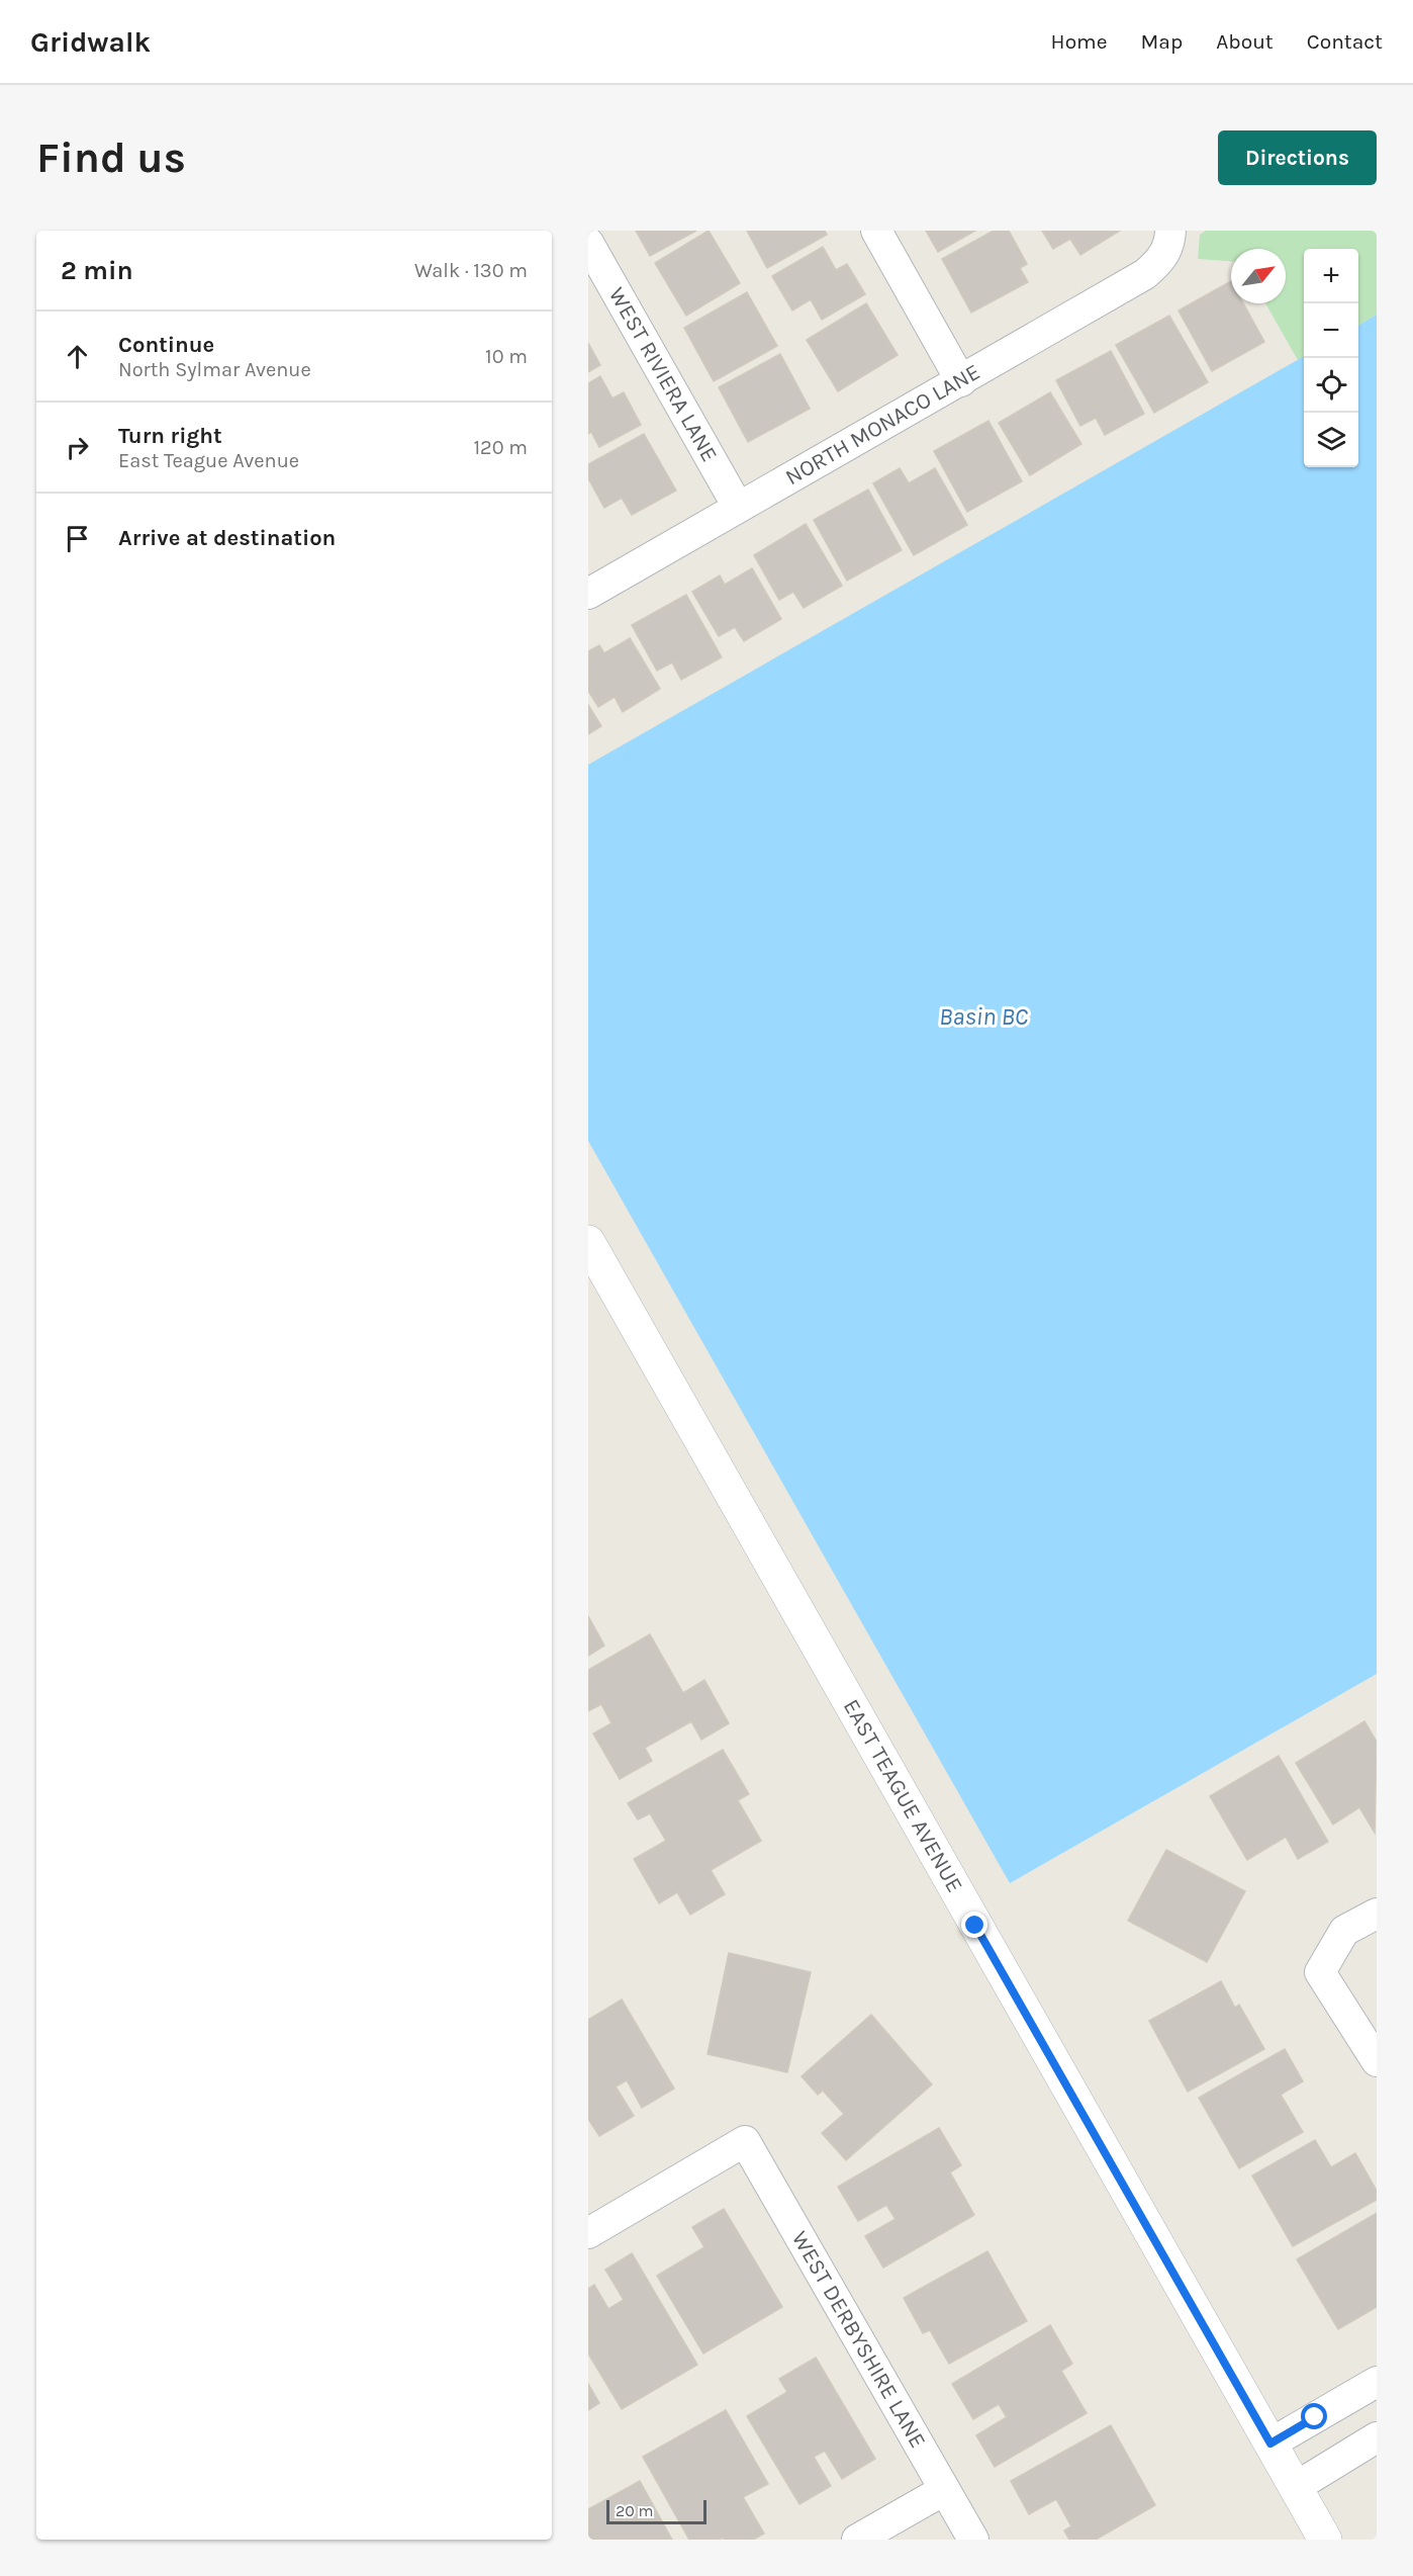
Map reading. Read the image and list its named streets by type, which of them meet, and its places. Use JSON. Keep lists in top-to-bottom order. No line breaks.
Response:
{"streets":{"street":["WEST RIVIERA LANE","NORTH MONACO LANE","EAST TEAGUE AVENUE","WEST DERBYSHIRE LANE"]},"crossings":[["WEST RIVIERA LANE","NORTH MONACO LANE"]],"water":["Basin BC"],"scale_bar":"20 m","north":"top right","page":{"header":"Gridwalk","nav":["Home","Map","About","Contact"],"buttons":"Directions","title":"Find us","heading":["2 min","Walk · 130 m"],"map_buttons":["+","−"],"list":[["Continue","North Sylmar Avenue","10 m"],["Turn right","East Teague Avenue","120 m"],"Arrive at destination"],"scale":"20 m"}}
